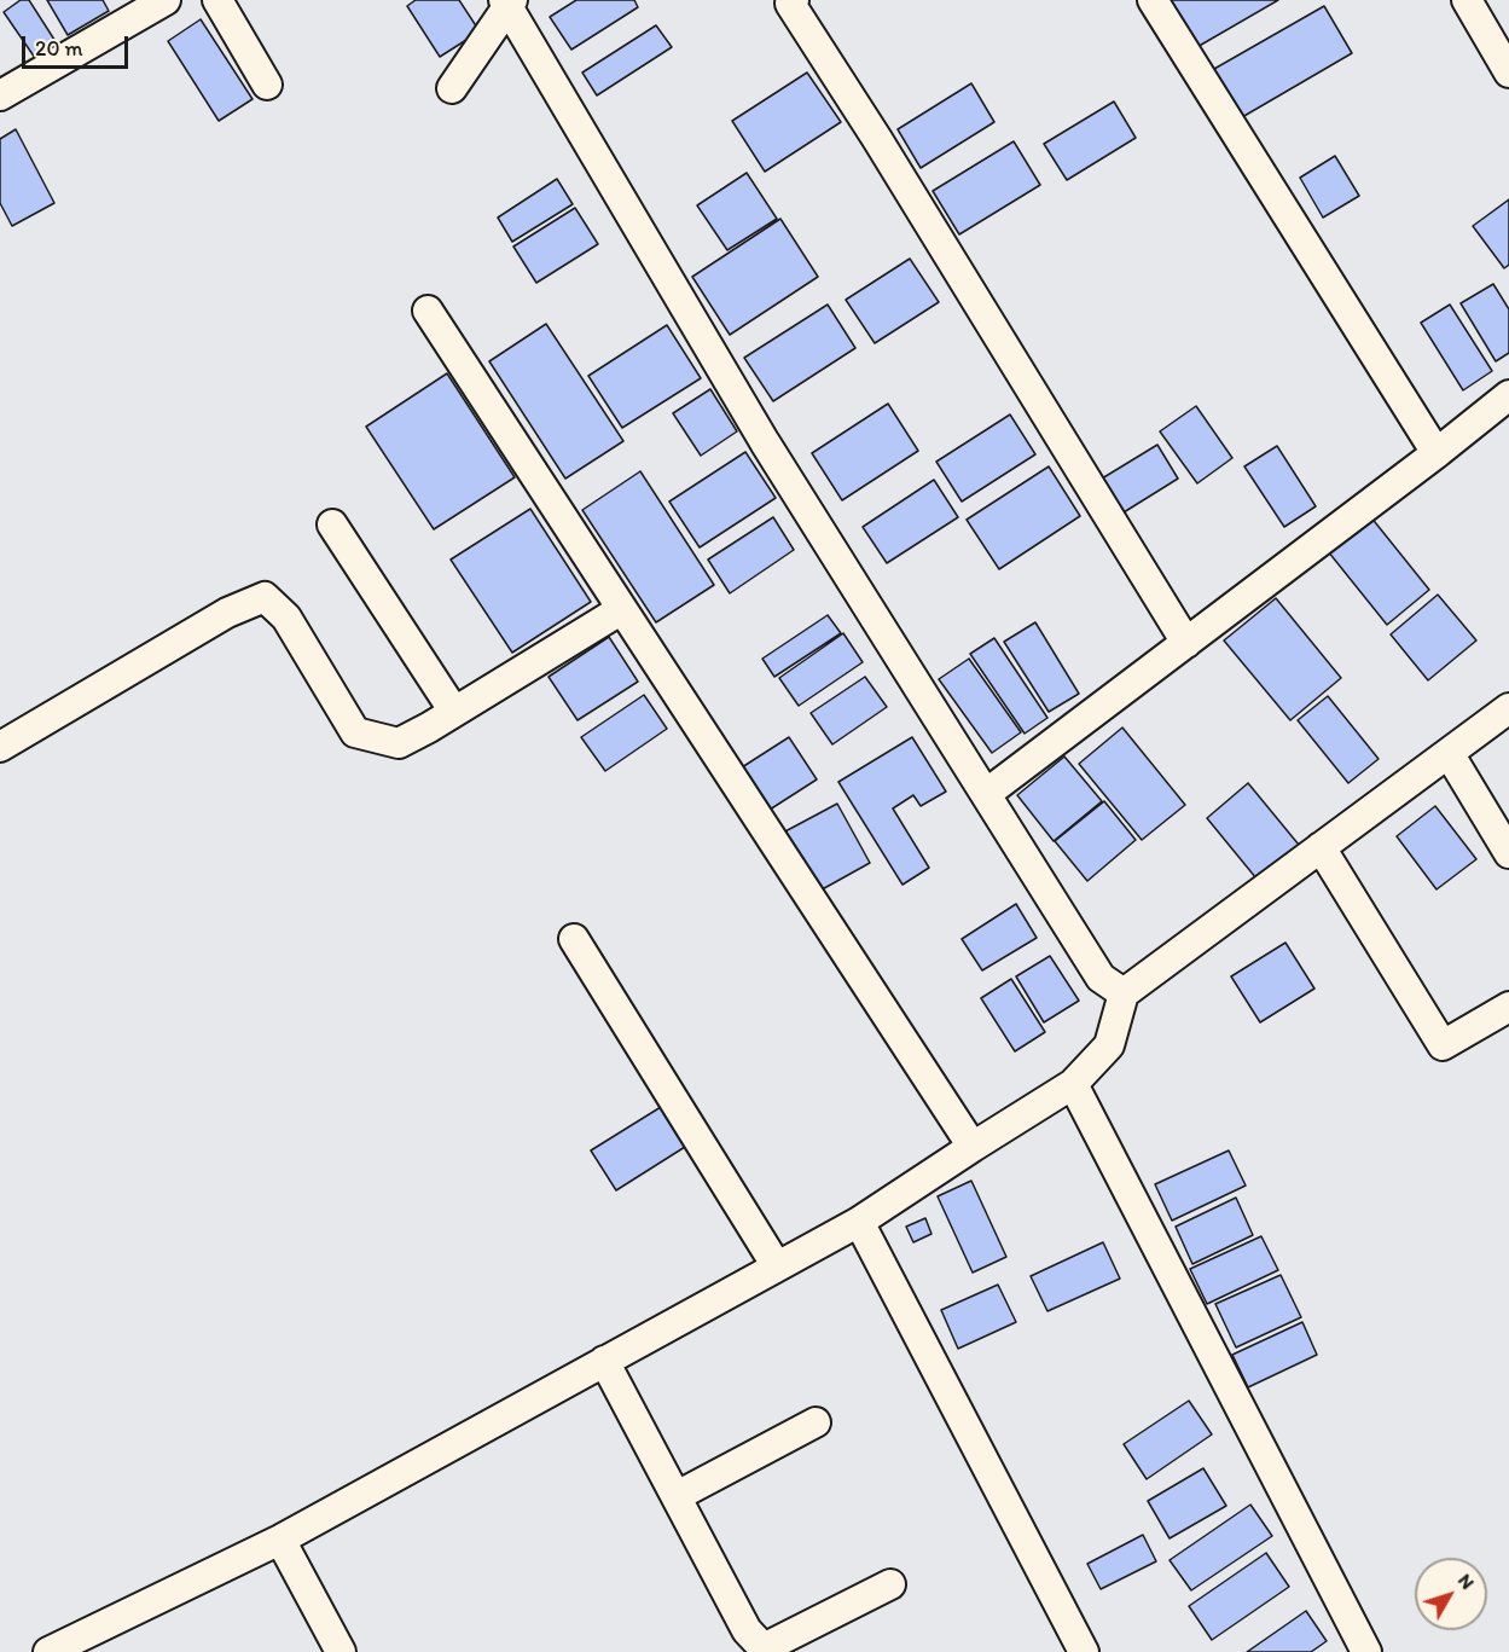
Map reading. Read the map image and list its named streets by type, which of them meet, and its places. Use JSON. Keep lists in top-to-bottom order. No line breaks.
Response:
{"scale_bar":"20 m","north":"top right"}
